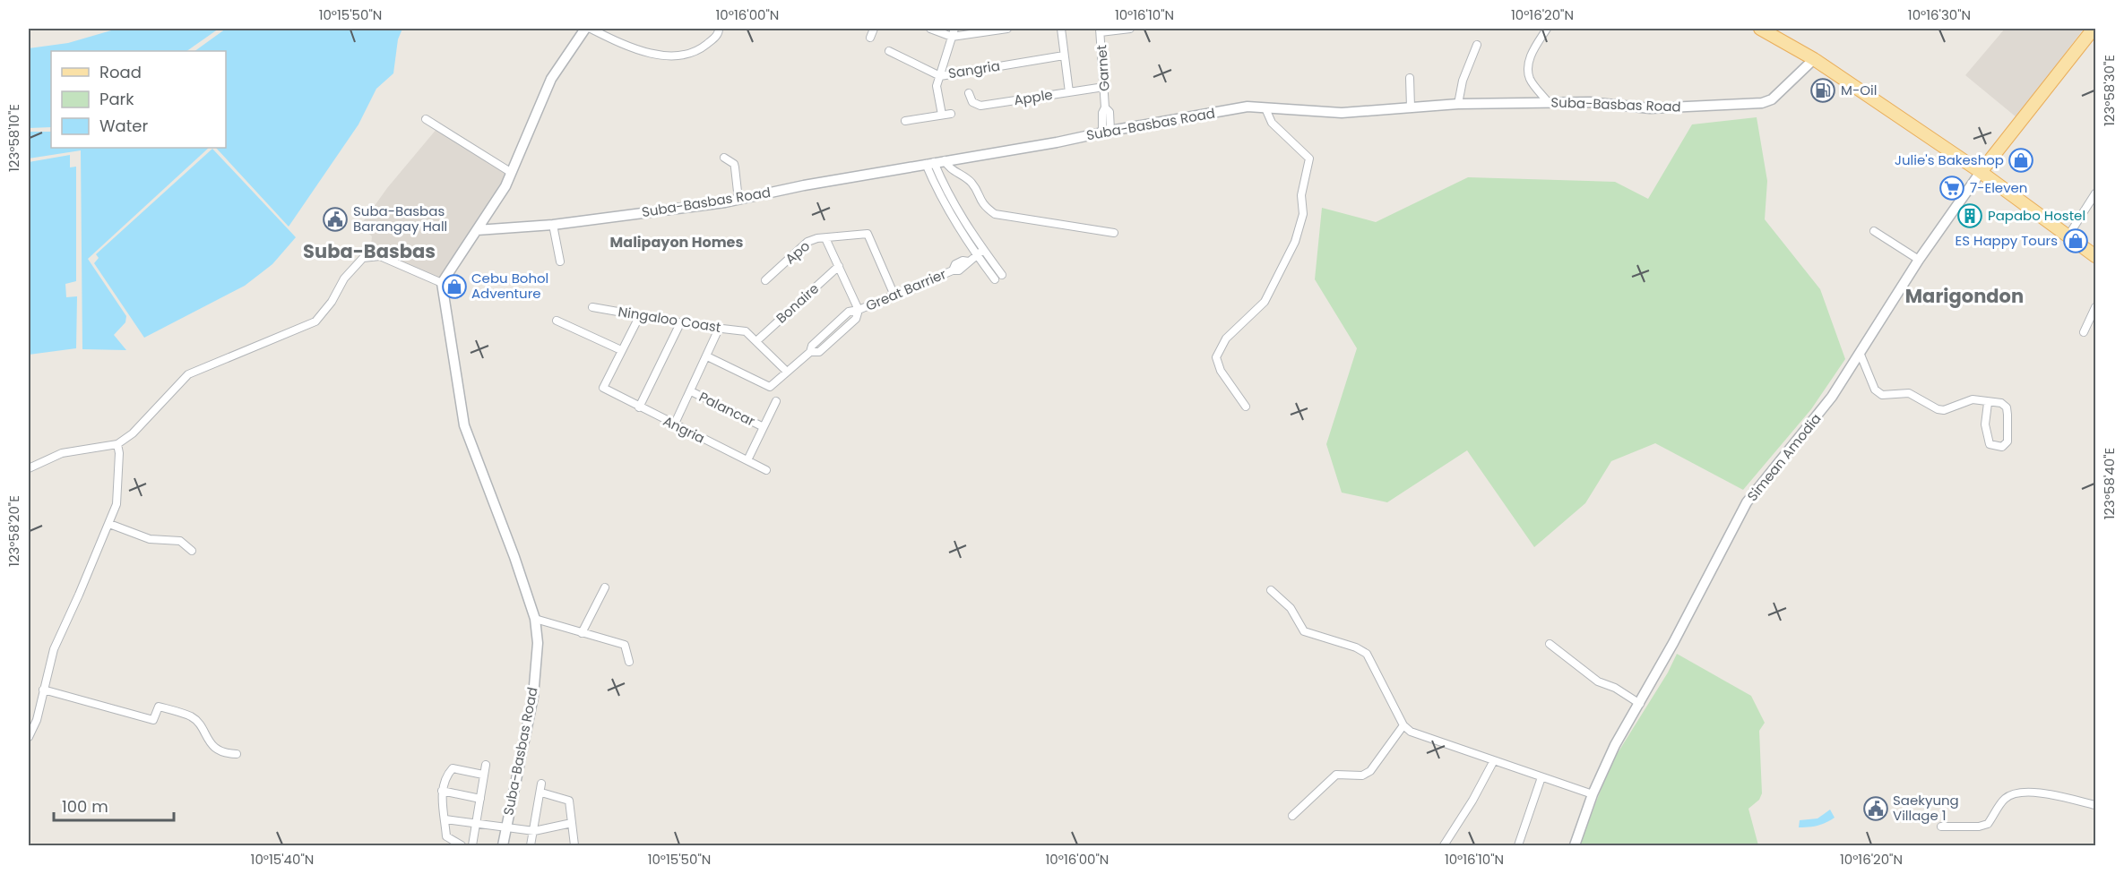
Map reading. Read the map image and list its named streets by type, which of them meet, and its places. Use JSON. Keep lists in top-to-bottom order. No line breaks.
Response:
{"streets":{"street":["Garnet","Sangria","Apple","Suba-Basbas Road","Apo","Great Barrier","Bonaire","Ningaloo Coast","Palancar","Angria","Simean Amodia"]},"crossings":[["Garnet","Apple"],["Garnet","Suba-Basbas Road"],["Apo","Great Barrier"],["Bonaire","Ningaloo Coast"]],"districts":["Malipayon Homes","Suba-Basbas","Marigondon"],"places":{"fuel station":["M-Oil"],"shop":["Julie's Bakeshop","ES Happy Tours","Cebu Bohol Adventure"],"supermarket":["7-Eleven"],"building":["Papabo Hostel"],"public building":["Suba-Basbas Barangay Hall","Saekyung Village 1"]},"legend":["Road","Park","Water"],"scale_bar":"100 m","coordinates":["10°15'50\"N","10°16'00\"N","10°16'10\"N","10°16'20\"N","10°16'30\"N","123°58'30\"E","123°58'10\"E","123°58'40\"E","123°58'20\"E","10°15'40\"N"]}
